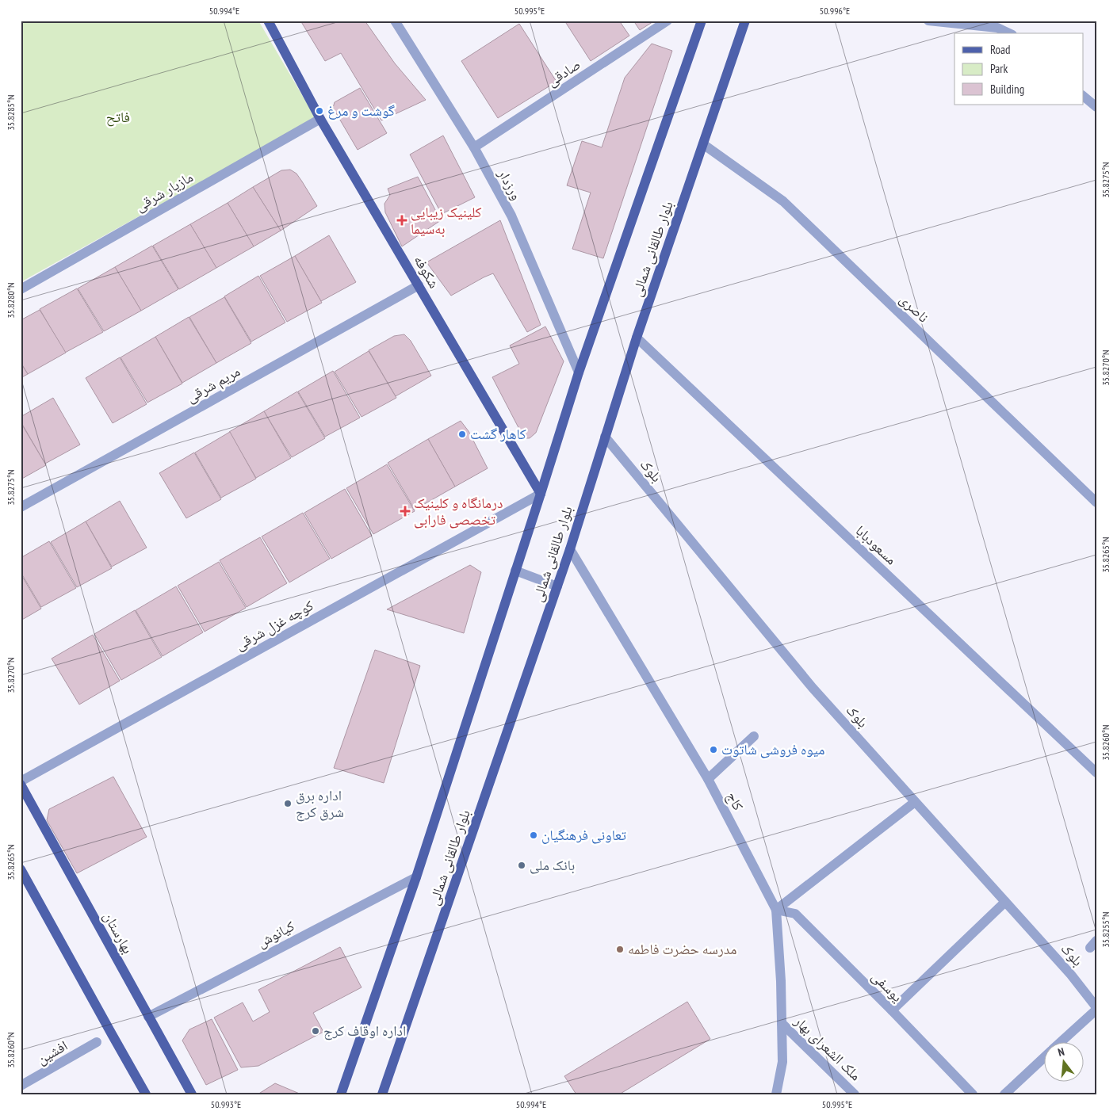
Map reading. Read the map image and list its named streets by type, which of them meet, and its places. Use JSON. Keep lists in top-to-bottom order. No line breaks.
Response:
{"streets":{"main road":["بلوار طالقانی شمالی","شکوفه","بهارستان"],"street":["صادقی","ورزدار","مازیار شرقی","ناصری","مریم شرقی","بلوک","مسعودبابا","کوچه غزل شرقی","کاج","کیانوش","یوسفی","ملک الشعرای بهار","افشین"]},"crossings":[["صادقی","ورزدار"],["ورزدار","بلوار طالقانی شمالی"],["مازیار شرقی","شکوفه"],["بلوار طالقانی شمالی","شکوفه"],["بلوار طالقانی شمالی","ناصری"],["بلوار طالقانی شمالی","بلوک"],["بلوار طالقانی شمالی","مسعودبابا"],["بلوار طالقانی شمالی","کوچه غزل شرقی"],["بلوار طالقانی شمالی","کاج"],["بلوار طالقانی شمالی","کیانوش"],["شکوفه","مریم شرقی"],["شکوفه","کوچه غزل شرقی"],["کوچه غزل شرقی","بهارستان"],["کاج","یوسفی"],["کاج","ملک الشعرای بهار"],["بهارستان","کیانوش"]],"parks":["فاتح"],"places":{"other":["گوشت و مرغ","کاهار گشت","میوه فروشی شاتوت","اداره برق شرق کرج","تعاونی فرهنگیان","بانک ملی","مدرسه حضرت فاطمه","اداره اوقاف کرج"],"health":["کلینیک زیبایی به‌سیما","درمانگاه و کلینیک تخصصی فارابی"]},"legend":["Road","Park","Building"],"north":"top","coordinates":["50.994°E","50.995°E","50.996°E","35.8285°N","35.8275°N","35.8280°N","35.8270°N","35.8265°N","35.8260°N","35.8255°N","50.993°E"]}
